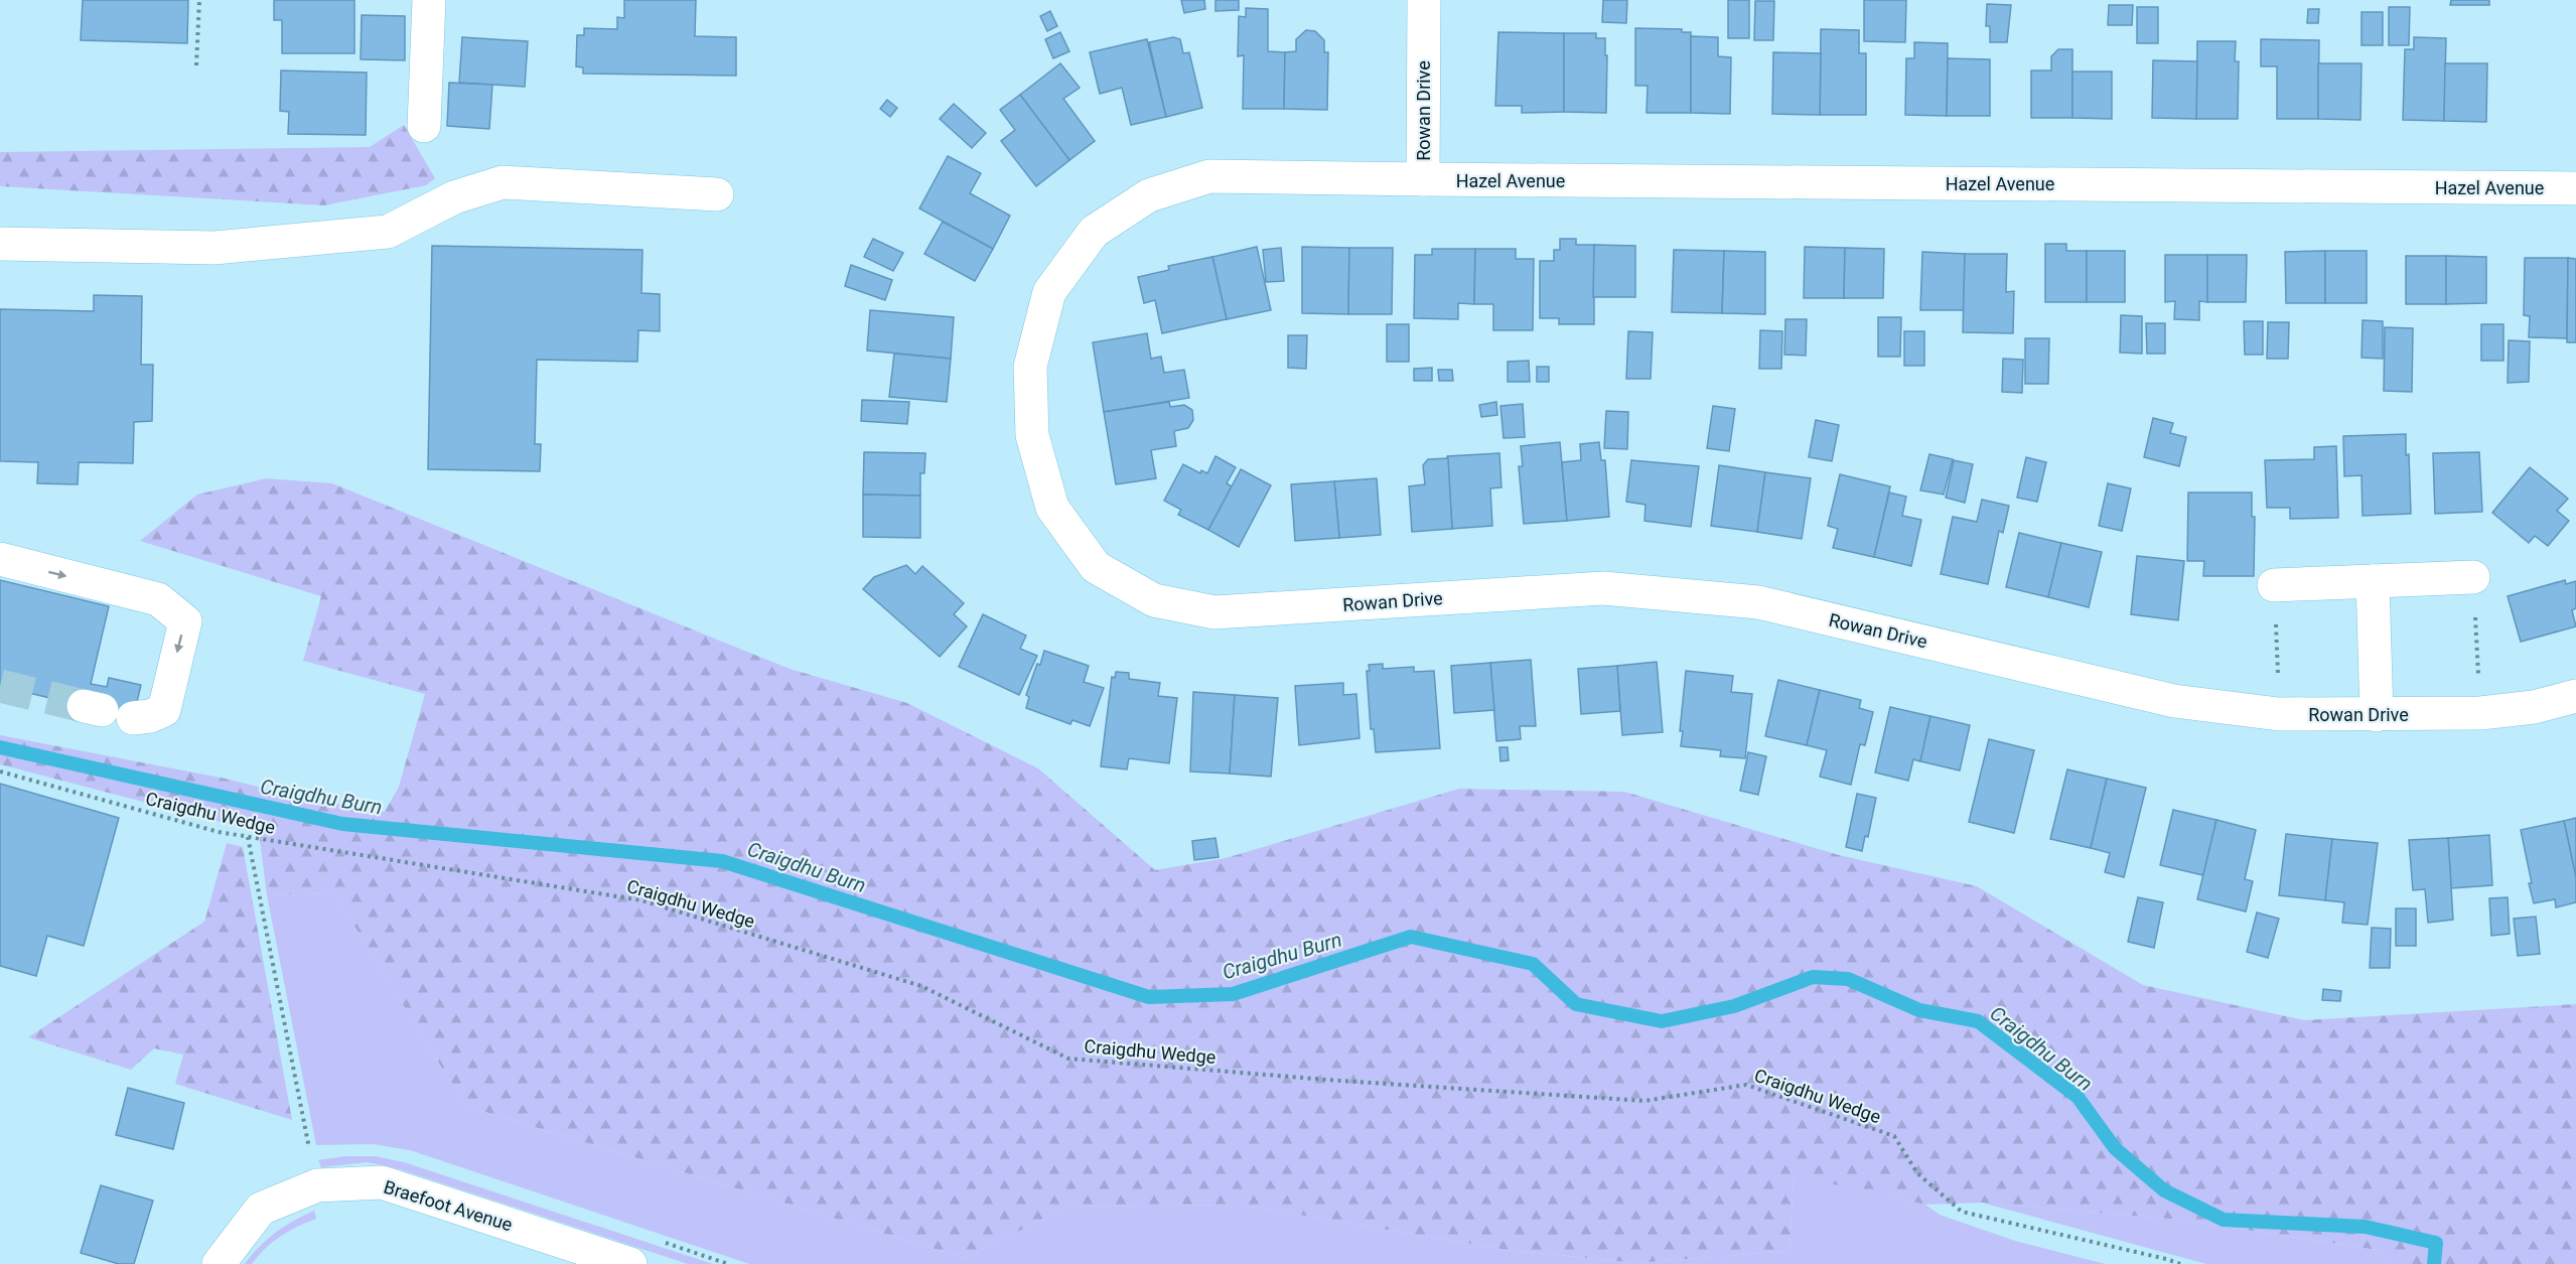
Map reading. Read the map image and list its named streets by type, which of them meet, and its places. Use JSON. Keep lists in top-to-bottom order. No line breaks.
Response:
{"streets":{"street":["Rowan Drive","Hazel Avenue","Braefoot Avenue"],"path":["Craigdhu Wedge"]},"crossings":[["Rowan Drive","Hazel Avenue"]],"water":["Craigdhu Burn"]}
